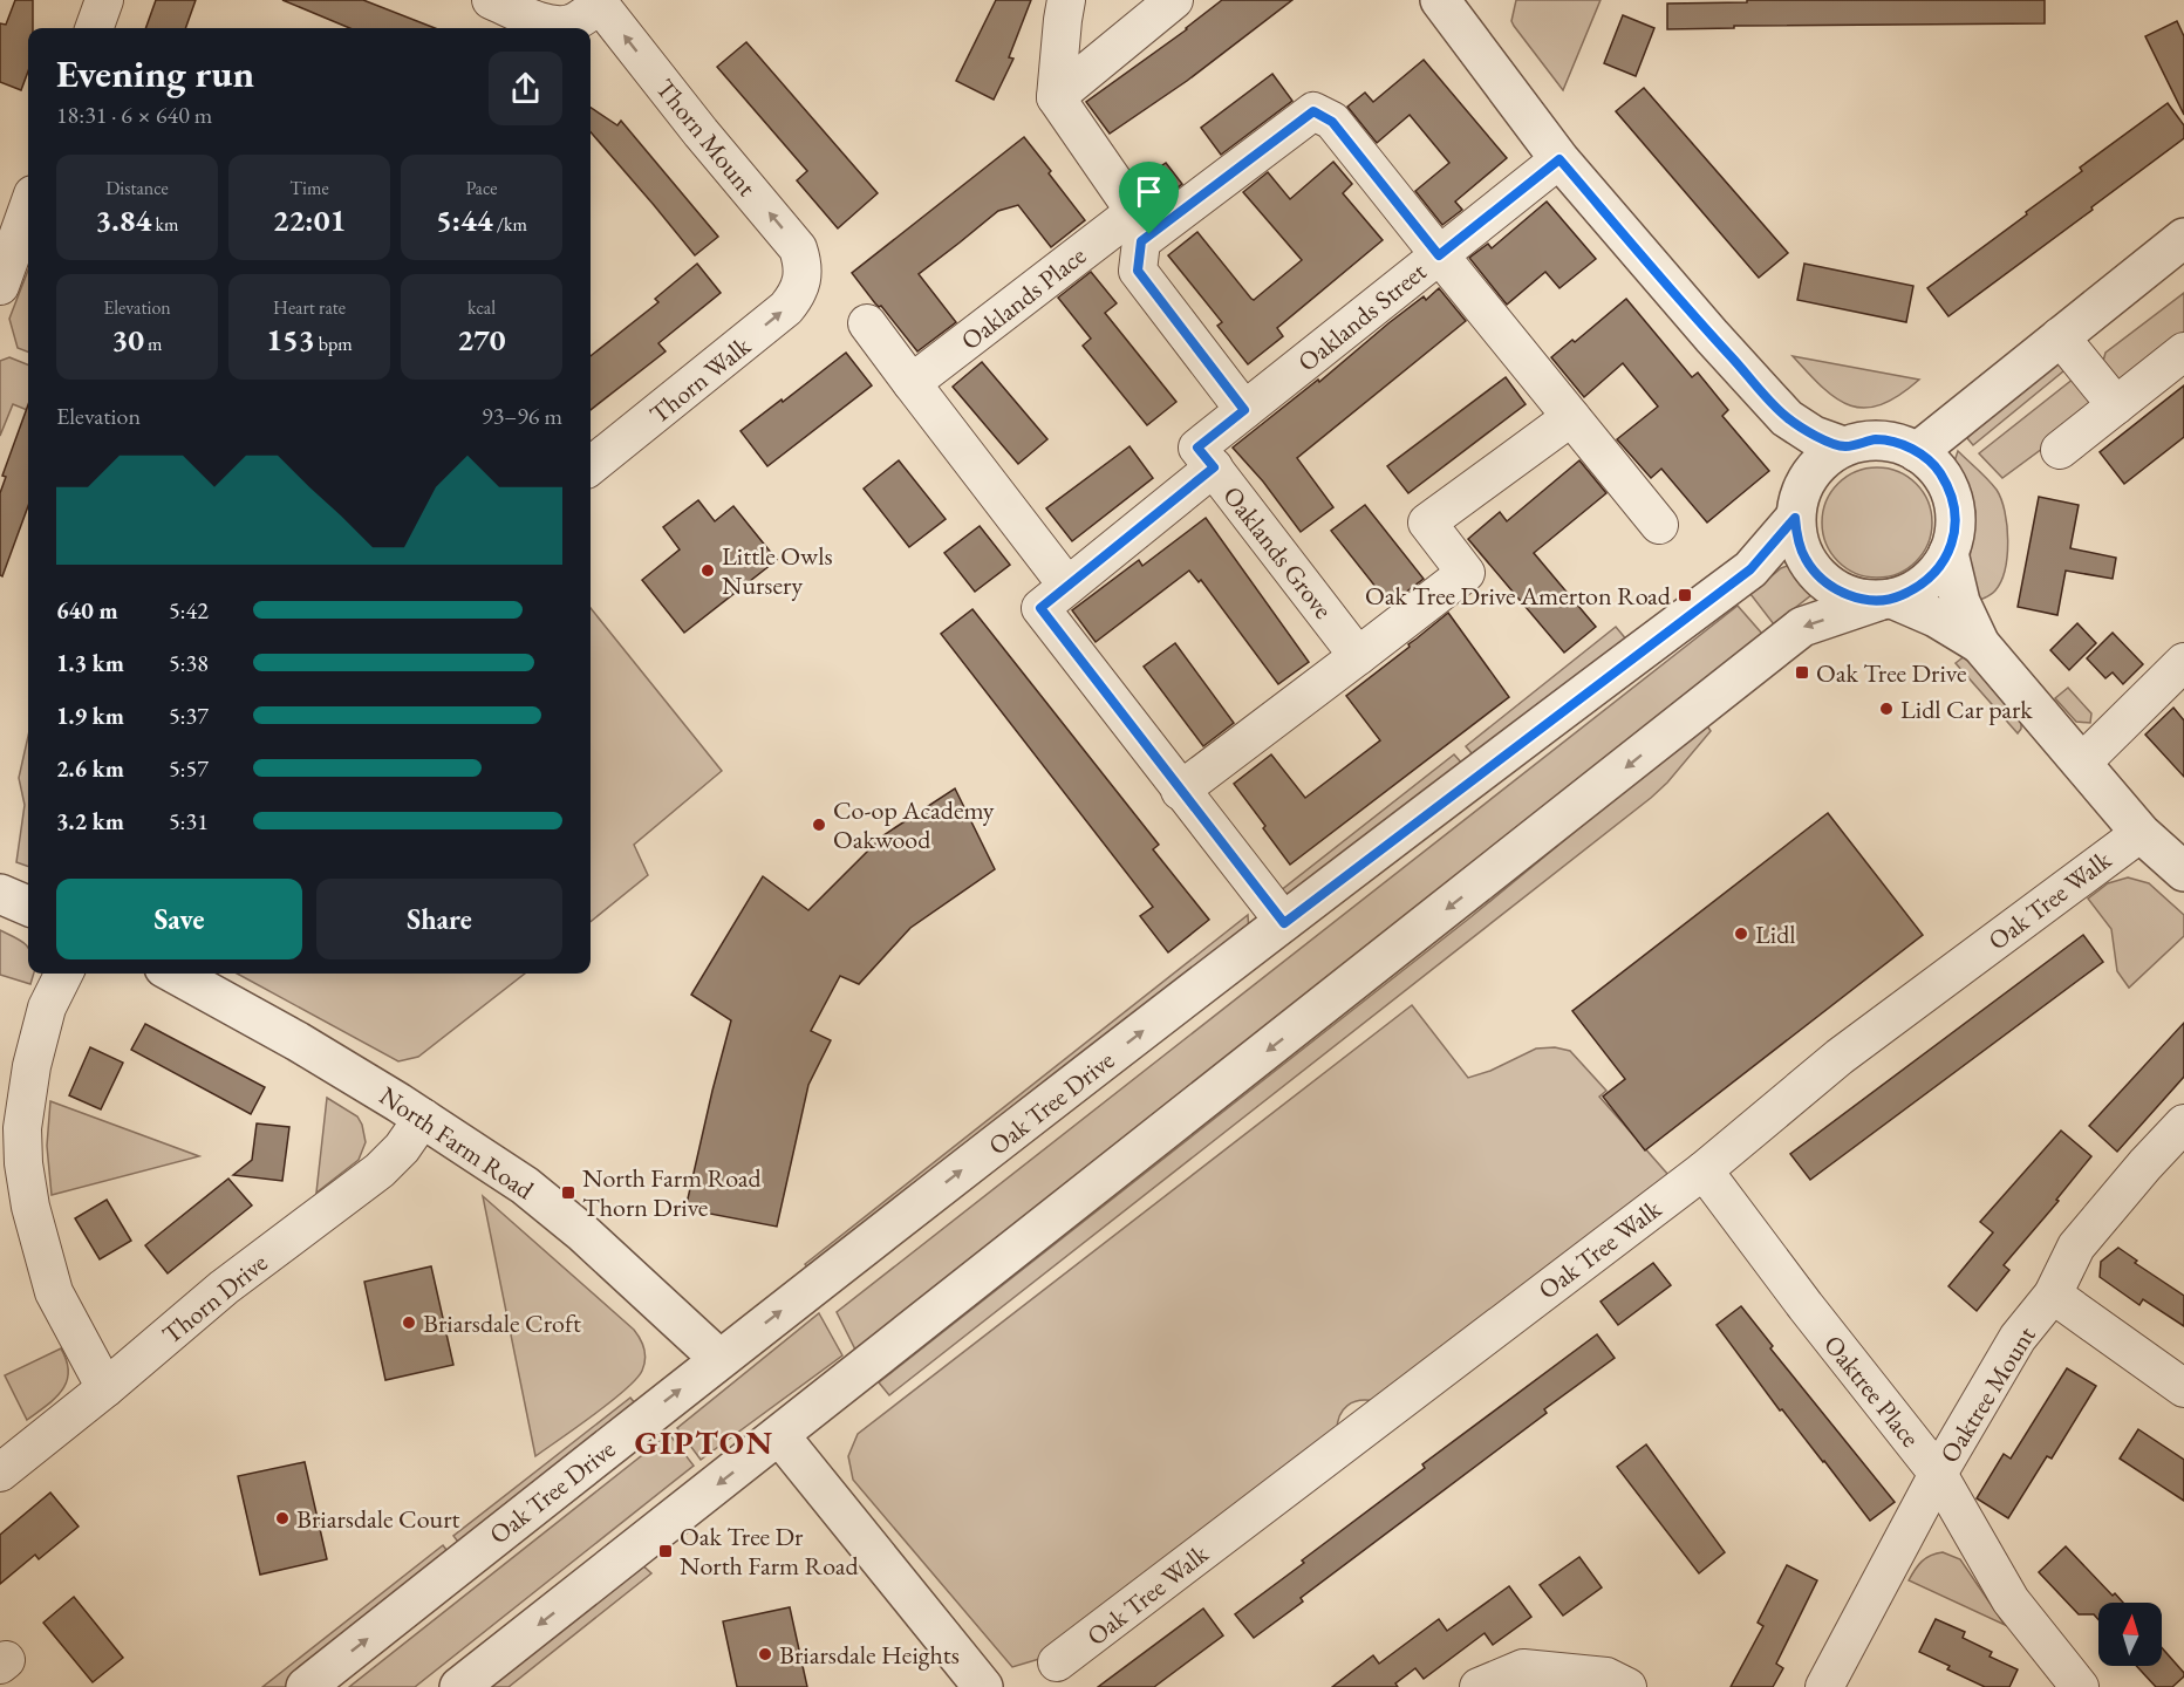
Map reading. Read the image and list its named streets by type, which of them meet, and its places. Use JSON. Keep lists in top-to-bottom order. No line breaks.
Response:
{"streets":{"street":["Thorn Mount","Oaklands Place","Oaklands Street","Thorn Walk","Oaklands Grove","Oak Tree Walk","Oak Tree Drive","North Farm Road","Thorn Drive","Oaktree Place","Oaktree Mount"]},"crossings":[["Thorn Mount","Thorn Walk"],["Oaklands Place","Oaklands Street"],["Oaklands Street","Oaklands Grove"],["Oak Tree Walk","Oaktree Place"],["Oak Tree Drive","North Farm Road"],["North Farm Road","Thorn Drive"],["Oaktree Place","Oaktree Mount"]],"one_way":["Thorn Walk"],"districts":["GIPTON"],"places":{"other":["Little Owls Nursery","Lidl Car park","Co-op Academy Oakwood","Lidl","Briarsdale Croft","Briarsdale Court","Briarsdale Heights"],"transit":["Oak Tree Drive Amerton Road","Oak Tree Drive","North Farm Road Thorn Drive","Oak Tree Dr North Farm Road"]},"north":"top","page":{"heading":["Evening run","18:31 · 6 × 640 m"],"stats":[["Distance","3.84 km"],["Time","22:01"],["Pace","5:44 /km"],["Elevation","30 m"],["Heart rate","153 bpm"],["kcal","270"]],"chart":["Elevation","93–96 m"],"list":[{"name":"640 m","note":"5:42"},{"name":"1.3 km","note":"5:38"},{"name":"1.9 km","note":"5:37"},{"name":"2.6 km","note":"5:57"},{"name":"3.2 km","note":"5:31"}],"buttons":["Save","Share"]}}
